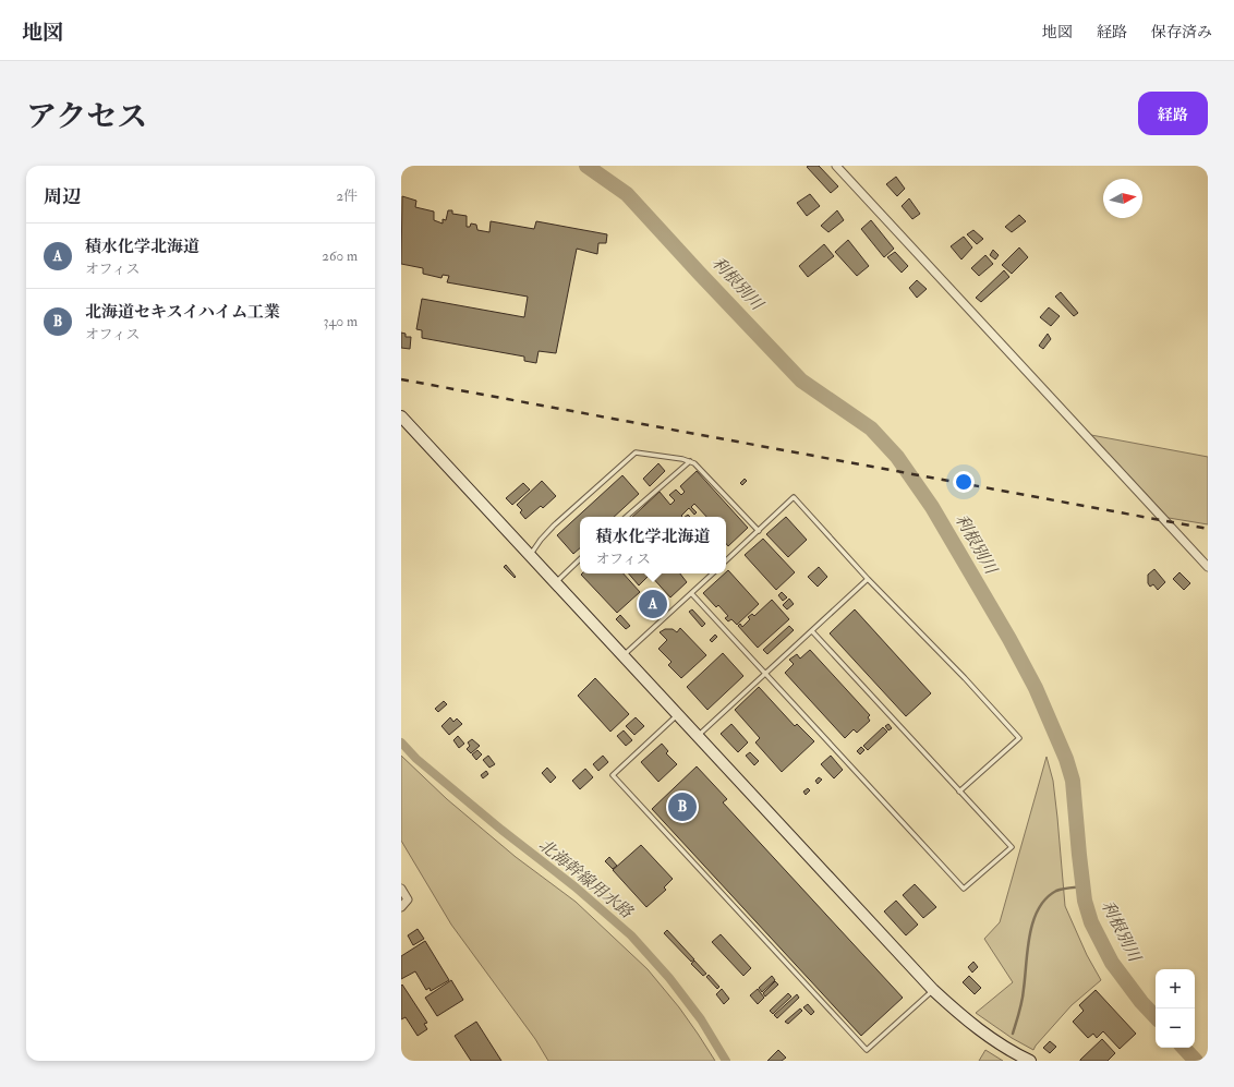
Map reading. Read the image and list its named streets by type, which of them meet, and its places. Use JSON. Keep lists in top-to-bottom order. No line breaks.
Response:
{"water":["利根別川","北海幹線用水路"],"north":"right","page":{"header":"地図","nav":["地図","経路","保存済み"],"title":"アクセス","buttons":"経路","heading":["周辺","2件"],"list":[{"mark":"A","name":"積水化学北海道","note":"オフィス","value":"260 m"},{"mark":"B","name":"北海道セキスイハイム工業","note":"オフィス","value":"340 m"}],"popup":["積水化学北海道","オフィス"],"pins":["A","B"],"map_buttons":["+","−"]}}
